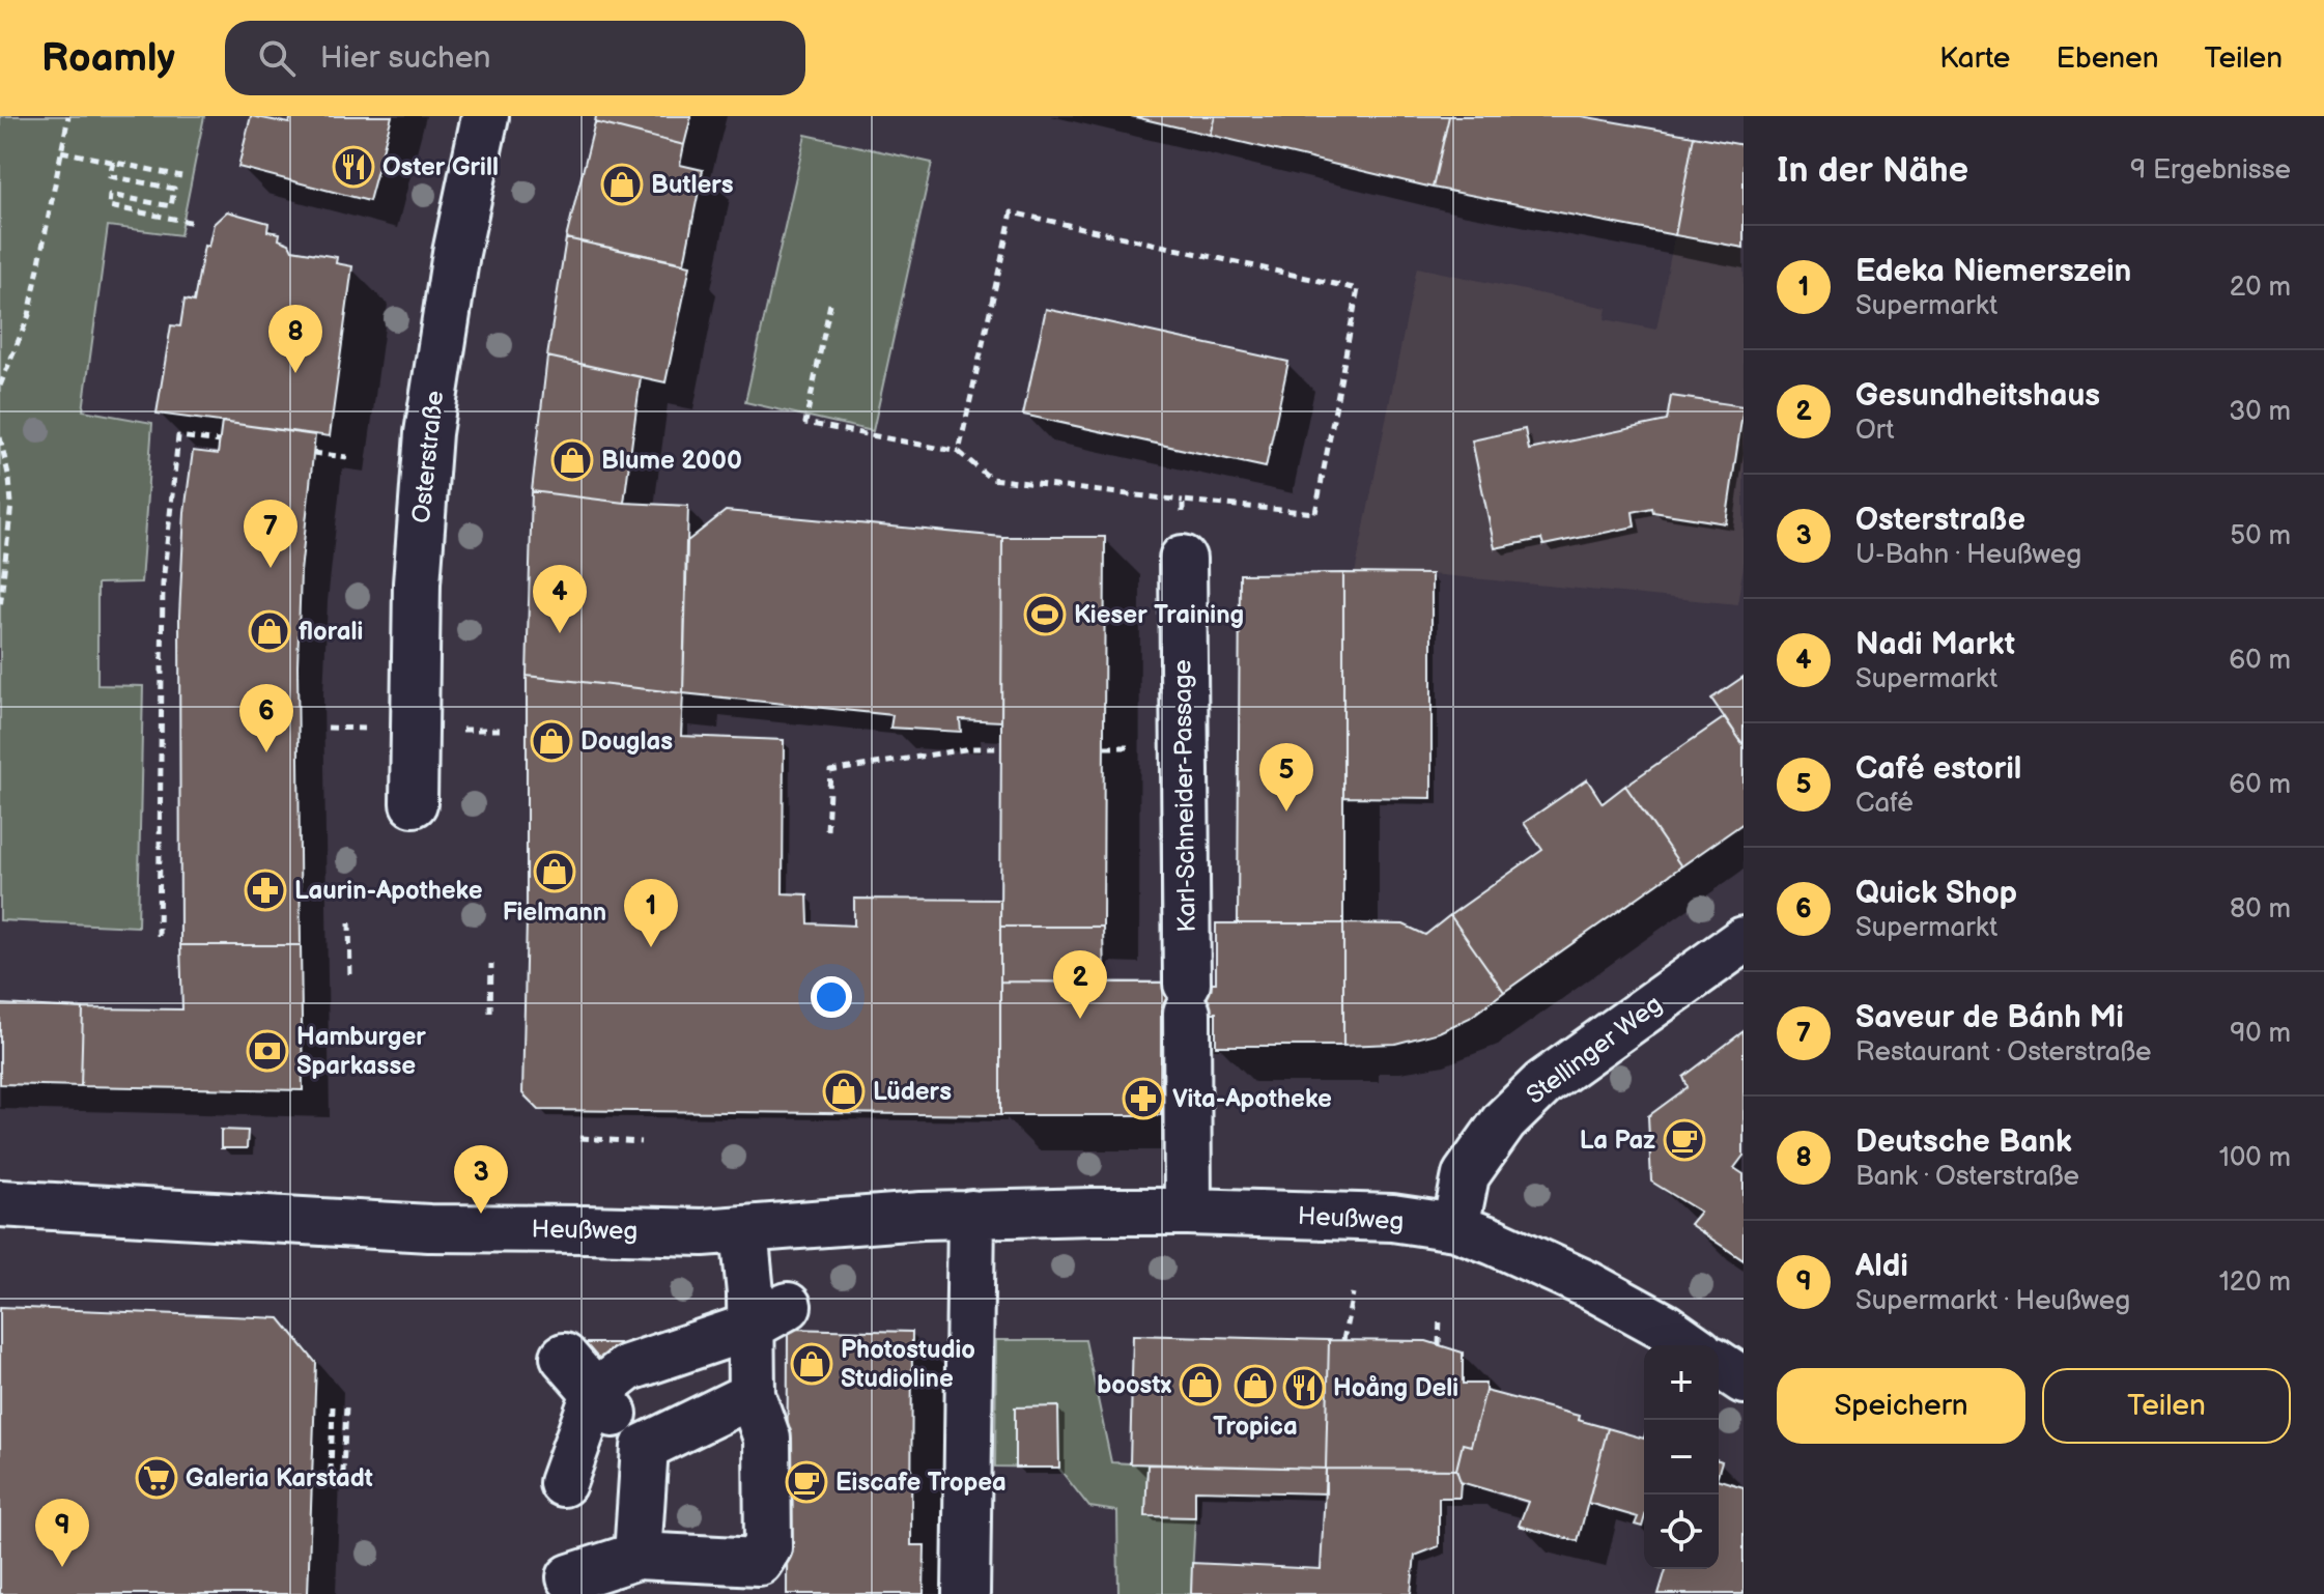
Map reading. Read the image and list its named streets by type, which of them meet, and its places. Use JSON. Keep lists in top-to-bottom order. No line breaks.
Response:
{"streets":{"street":["Osterstraße","Karl-Schneider-Passage","Stellinger Weg","Heußweg"]},"crossings":[["Karl-Schneider-Passage","Heußweg"],["Stellinger Weg","Heußweg"]],"places":{"restaurant":["Oster Grill","Hoång Deli"],"shop":["Butlers","Blume 2000","florali","Douglas","Fielmann","Lüders","Photostudio Studioline","boostx","Tropica"],"sports":["Kieser Training"],"pharmacy":["Laurin-Apotheke","Vita-Apotheke"],"bank":["Hamburger Sparkasse"],"cafe":["La Paz","Eiscafe Tropea"],"supermarket":["Galeria Karstadt"]},"page":{"header":"Roamly","search":"Hier suchen","nav":["Karte","Ebenen","Teilen"],"heading":["In der Nähe","9 Ergebnisse"],"list":[{"mark":"1","name":"Edeka Niemerszein","note":"Supermarkt","value":"20 m"},{"mark":"2","name":"Gesundheitshaus","note":"Ort","value":"30 m"},{"mark":"3","name":"Osterstraße","note":"U-Bahn · Heußweg","value":"50 m"},{"mark":"4","name":"Nadi Markt","note":"Supermarkt","value":"60 m"},{"mark":"5","name":"Café estoril","note":"Café","value":"60 m"},{"mark":"6","name":"Quick Shop","note":"Supermarkt","value":"80 m"},{"mark":"7","name":"Saveur de Bánh Mi","note":"Restaurant · Osterstraße","value":"90 m"},{"mark":"8","name":"Deutsche Bank","note":"Bank · Osterstraße","value":"100 m"},{"mark":"9","name":"Aldi","note":"Supermarkt · Heußweg","value":"120 m"}],"pins":["8","7","4","6","5","1","2","3","9"],"buttons":["Speichern","Teilen"],"map_buttons":["+","−"]}}
